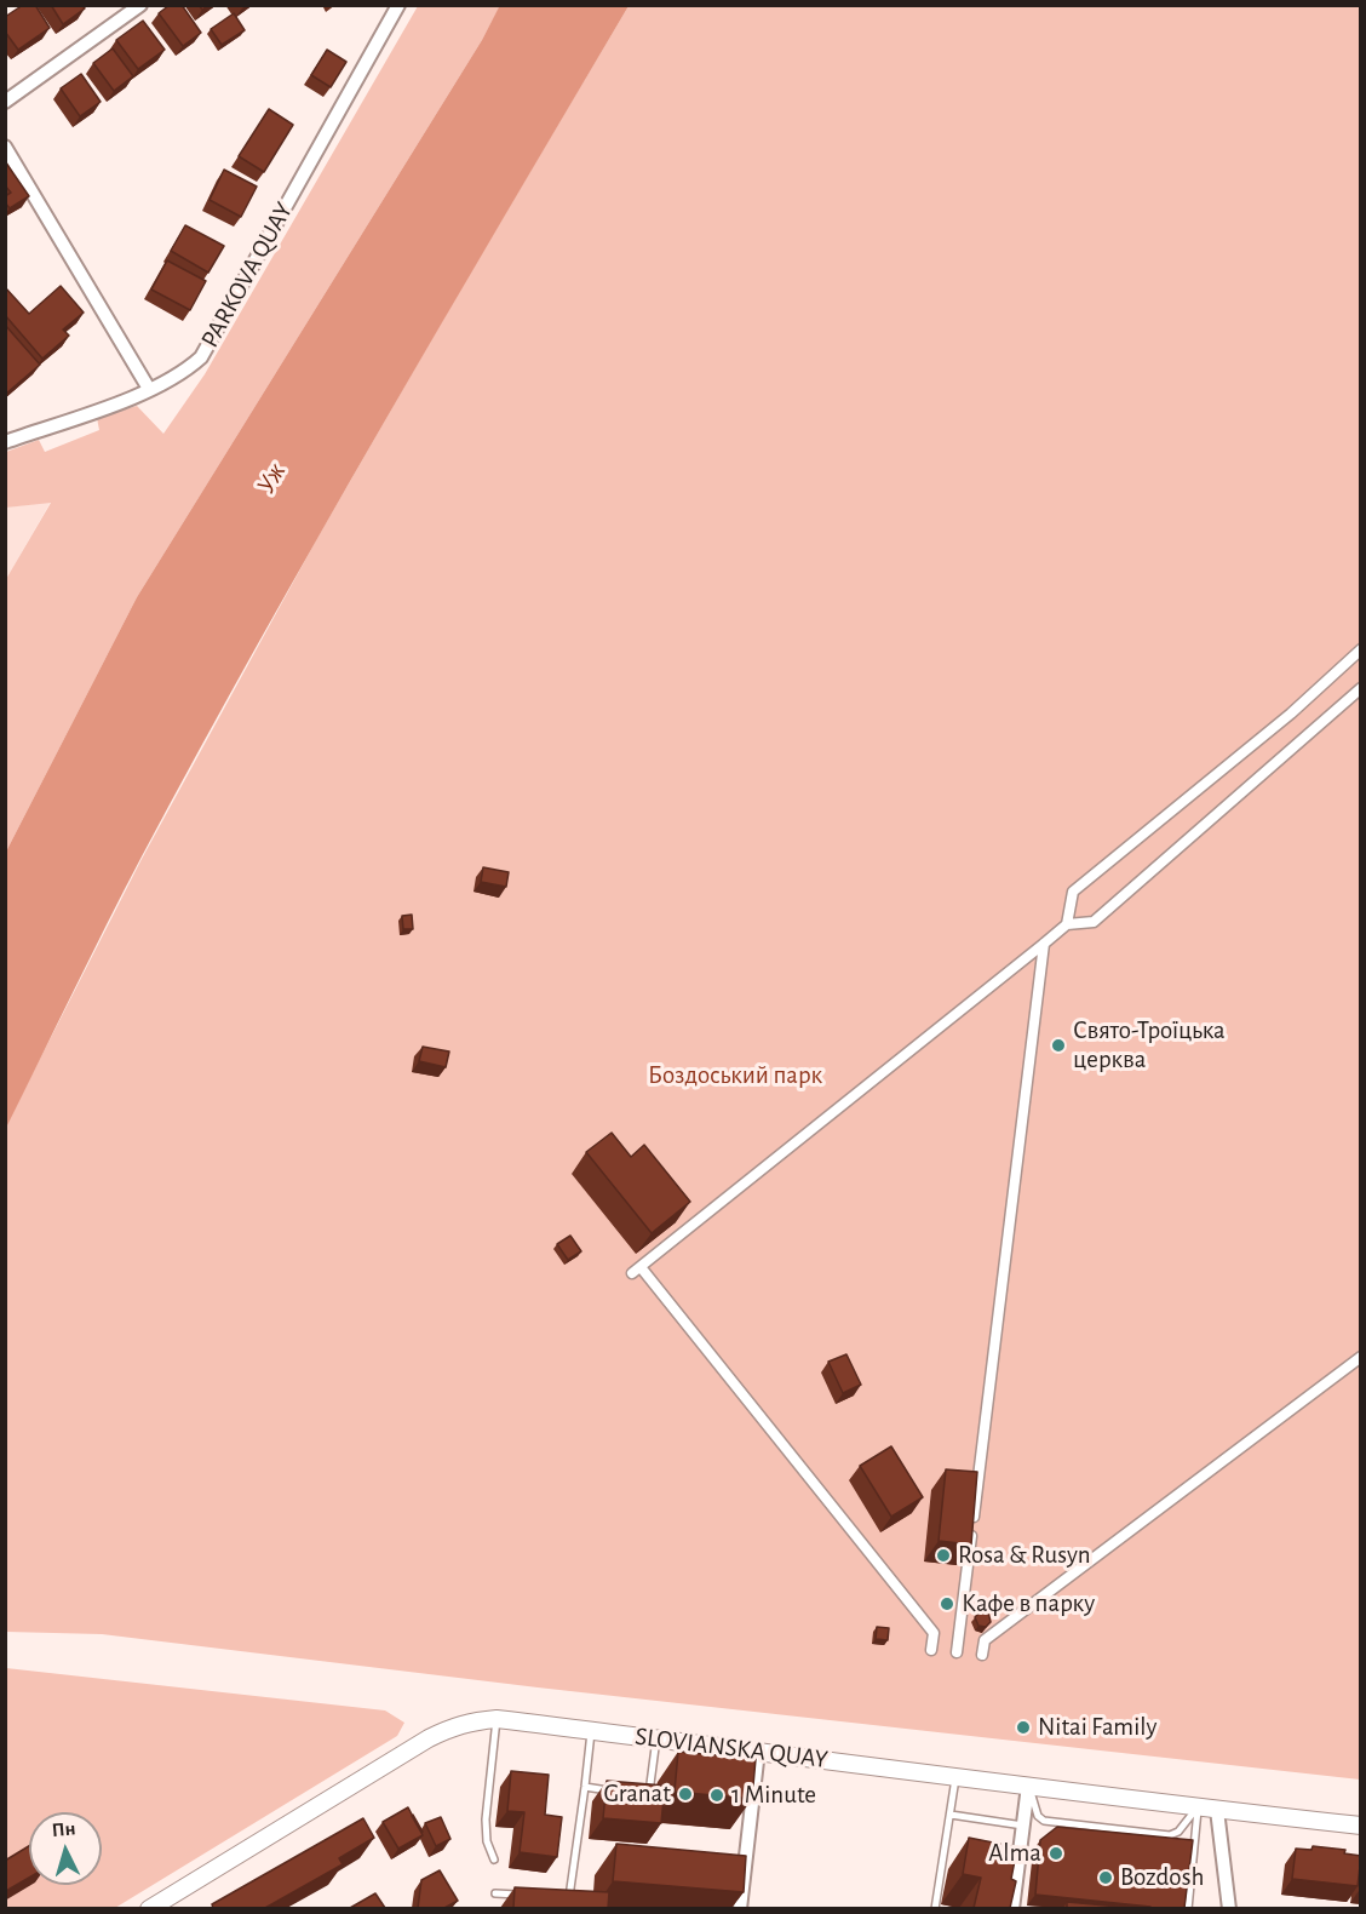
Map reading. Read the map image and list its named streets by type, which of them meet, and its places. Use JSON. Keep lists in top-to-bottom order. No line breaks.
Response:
{"streets":{"street":["PARKOVA QUAY","SLOVIANSKA QUAY"]},"water":["Уж"],"parks":["Боздоський парк"],"places":["Свято-Троїцька церква","Rosa & Rusyn","Кафе в парку","Nitai Family","Granat","1 Minute","Alma","Bozdosh"],"north":"top"}
